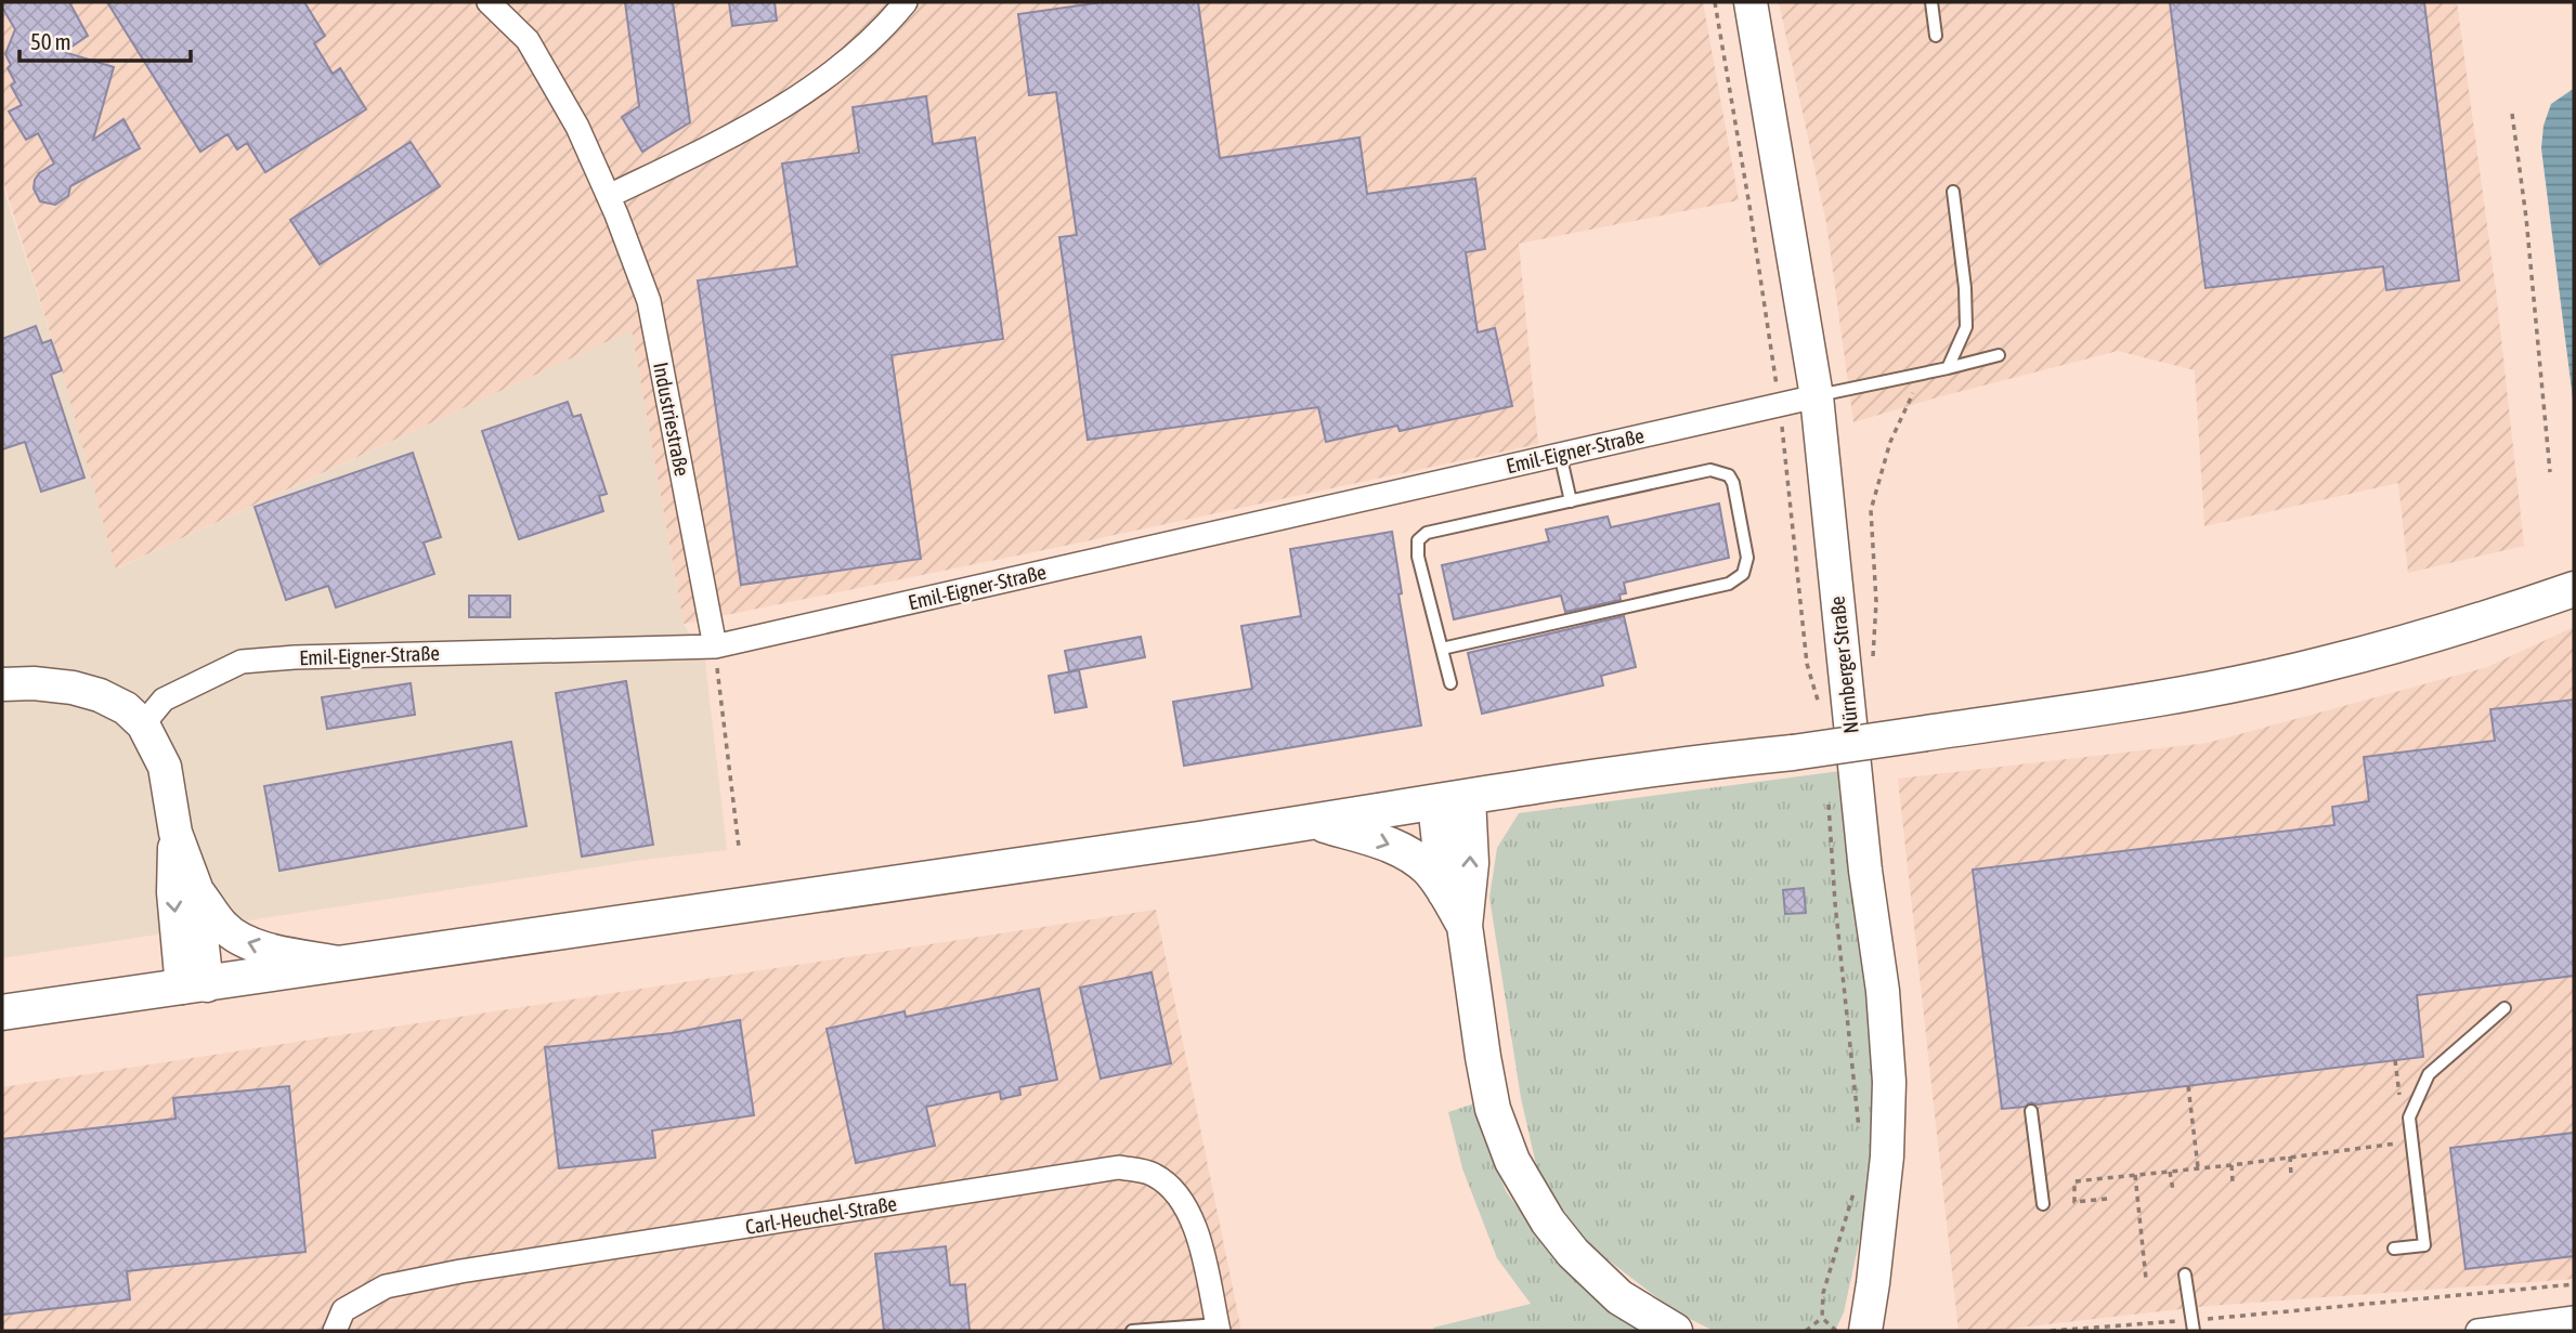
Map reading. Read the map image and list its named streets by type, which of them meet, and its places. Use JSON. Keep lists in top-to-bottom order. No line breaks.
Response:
{"streets":{"main road":["Nürnberger Straße"],"street":["Industriestraße","Emil-Eigner-Straße","Carl-Heuchel-Straße"]},"crossings":[["Industriestraße","Emil-Eigner-Straße"],["Emil-Eigner-Straße","Nürnberger Straße"]],"scale_bar":"50 m"}
